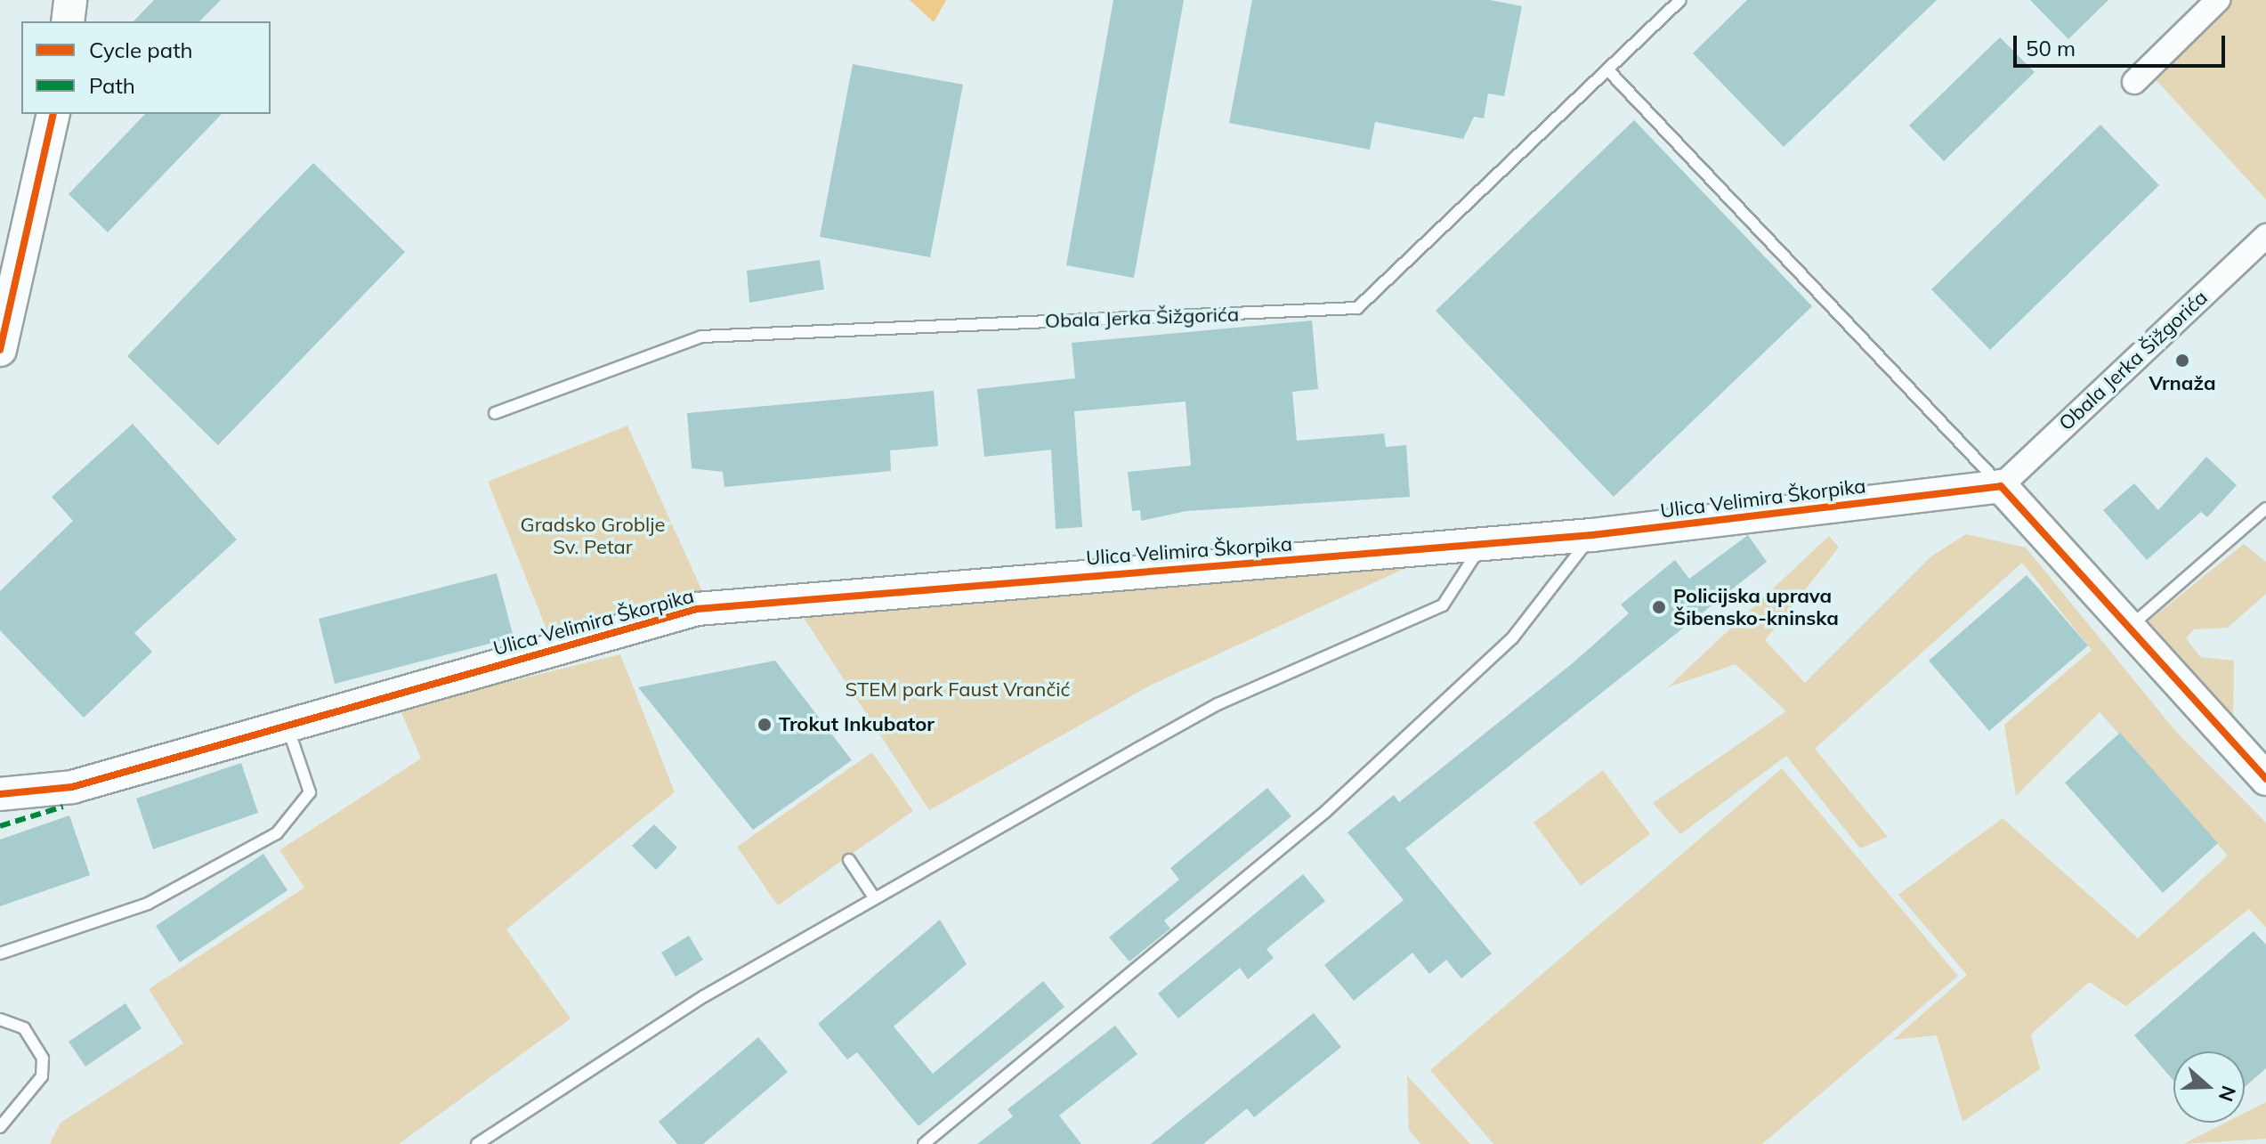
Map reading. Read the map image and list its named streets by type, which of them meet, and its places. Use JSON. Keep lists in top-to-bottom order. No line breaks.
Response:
{"streets":{"street":["Obala Jerka Šižgorića","Ulica Velimira Škorpika"]},"crossings":[["Obala Jerka Šižgorića","Ulica Velimira Škorpika"]],"parks":["Gradsko Groblje Sv. Petar","STEM park Faust Vrančić"],"places":["Vrnaža","Policijska uprava Šibensko-kninska","Trokut Inkubator"],"legend":["Cycle path","Path"],"scale_bar":"50 m","north":"right"}
